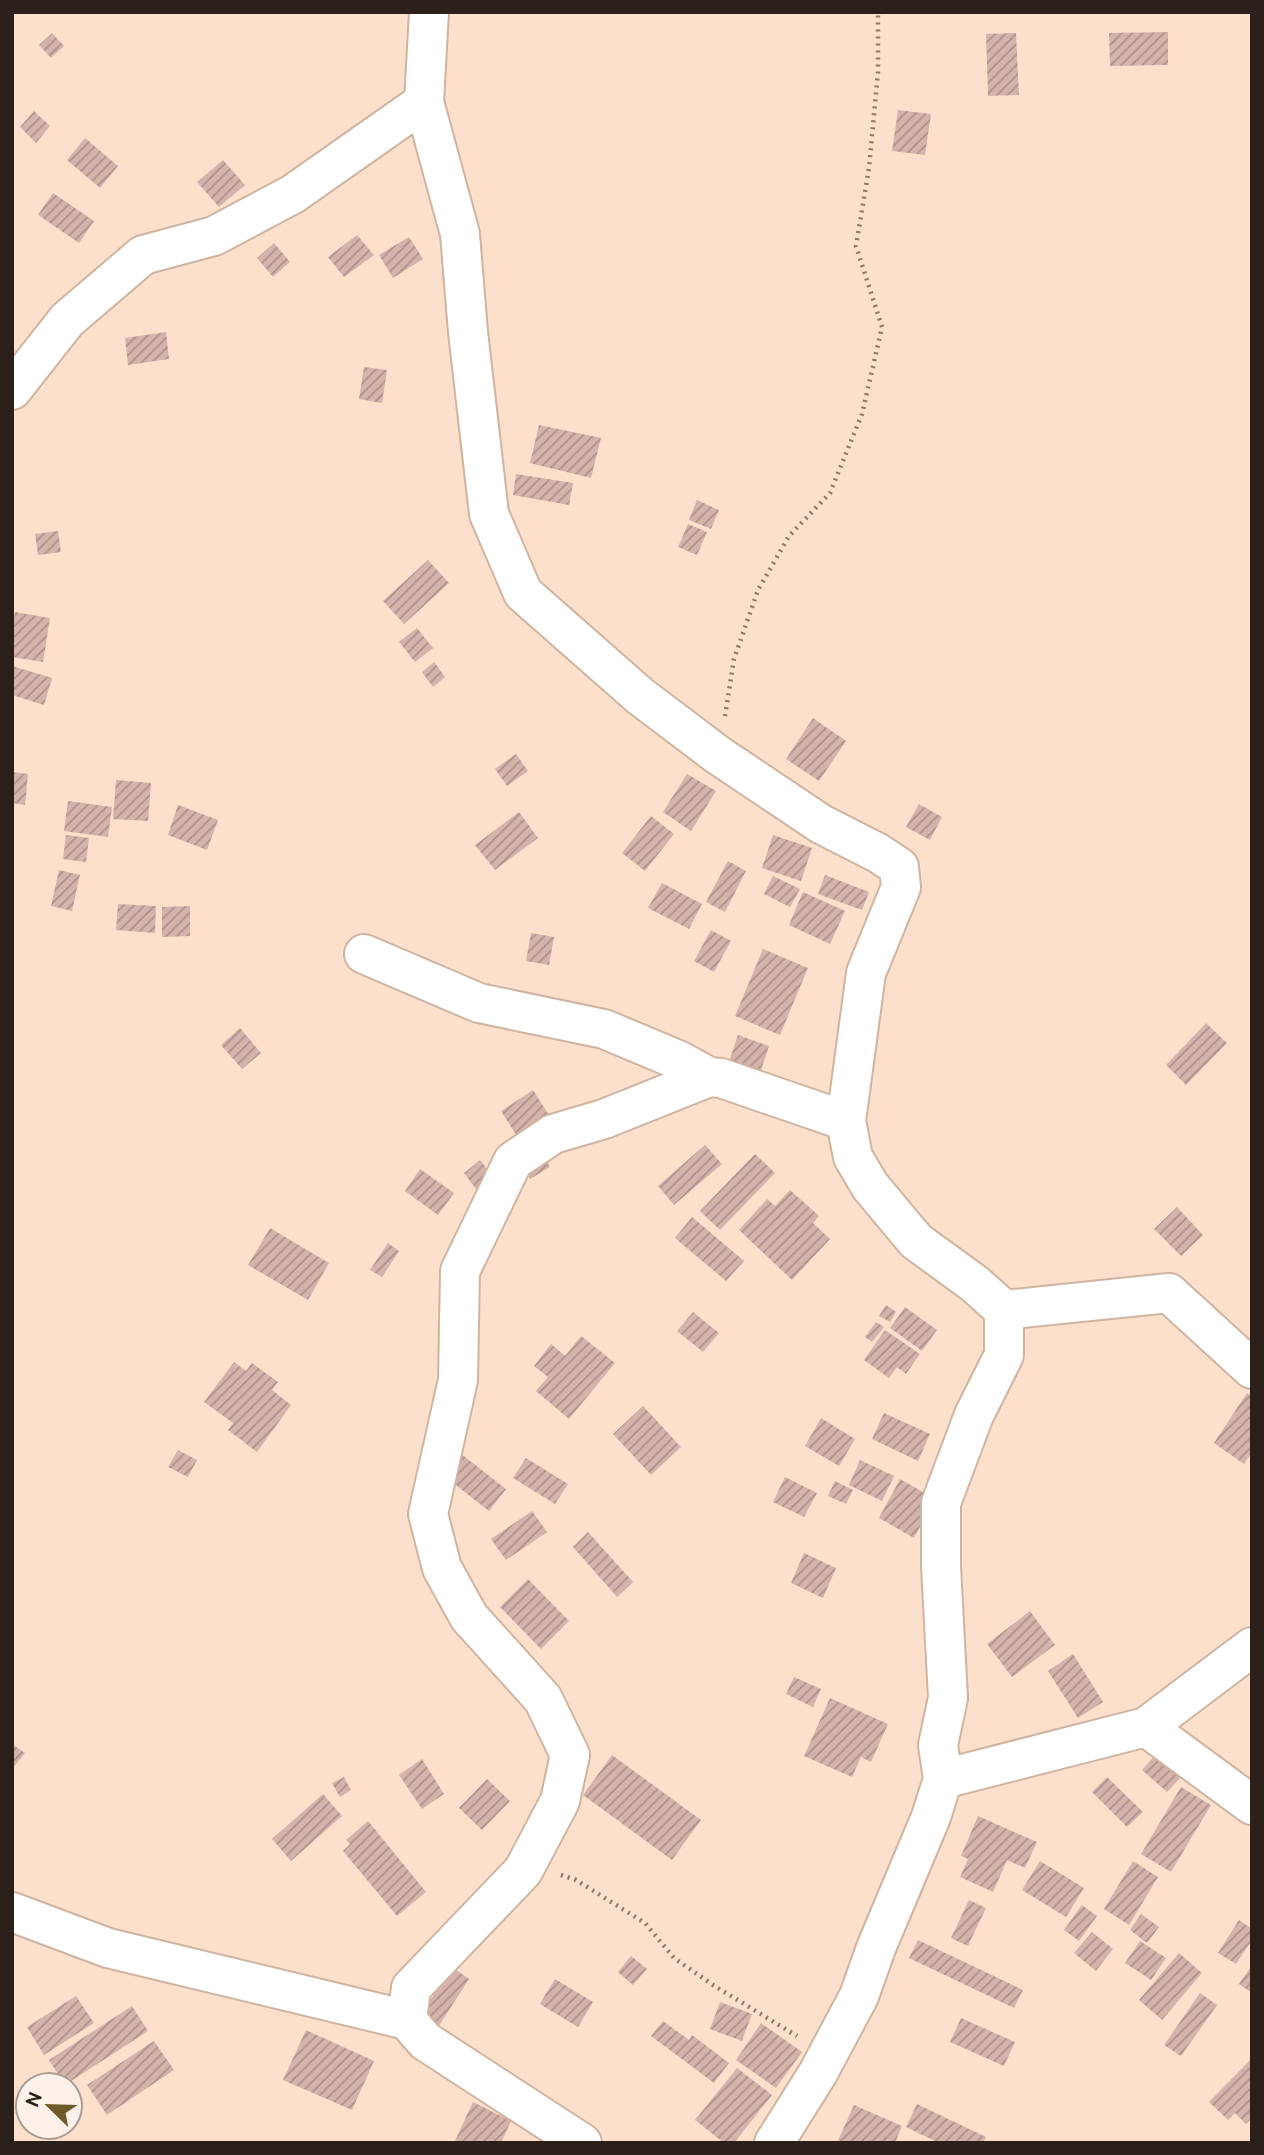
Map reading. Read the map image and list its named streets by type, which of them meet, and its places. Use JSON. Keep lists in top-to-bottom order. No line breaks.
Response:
{"north":"top left"}
